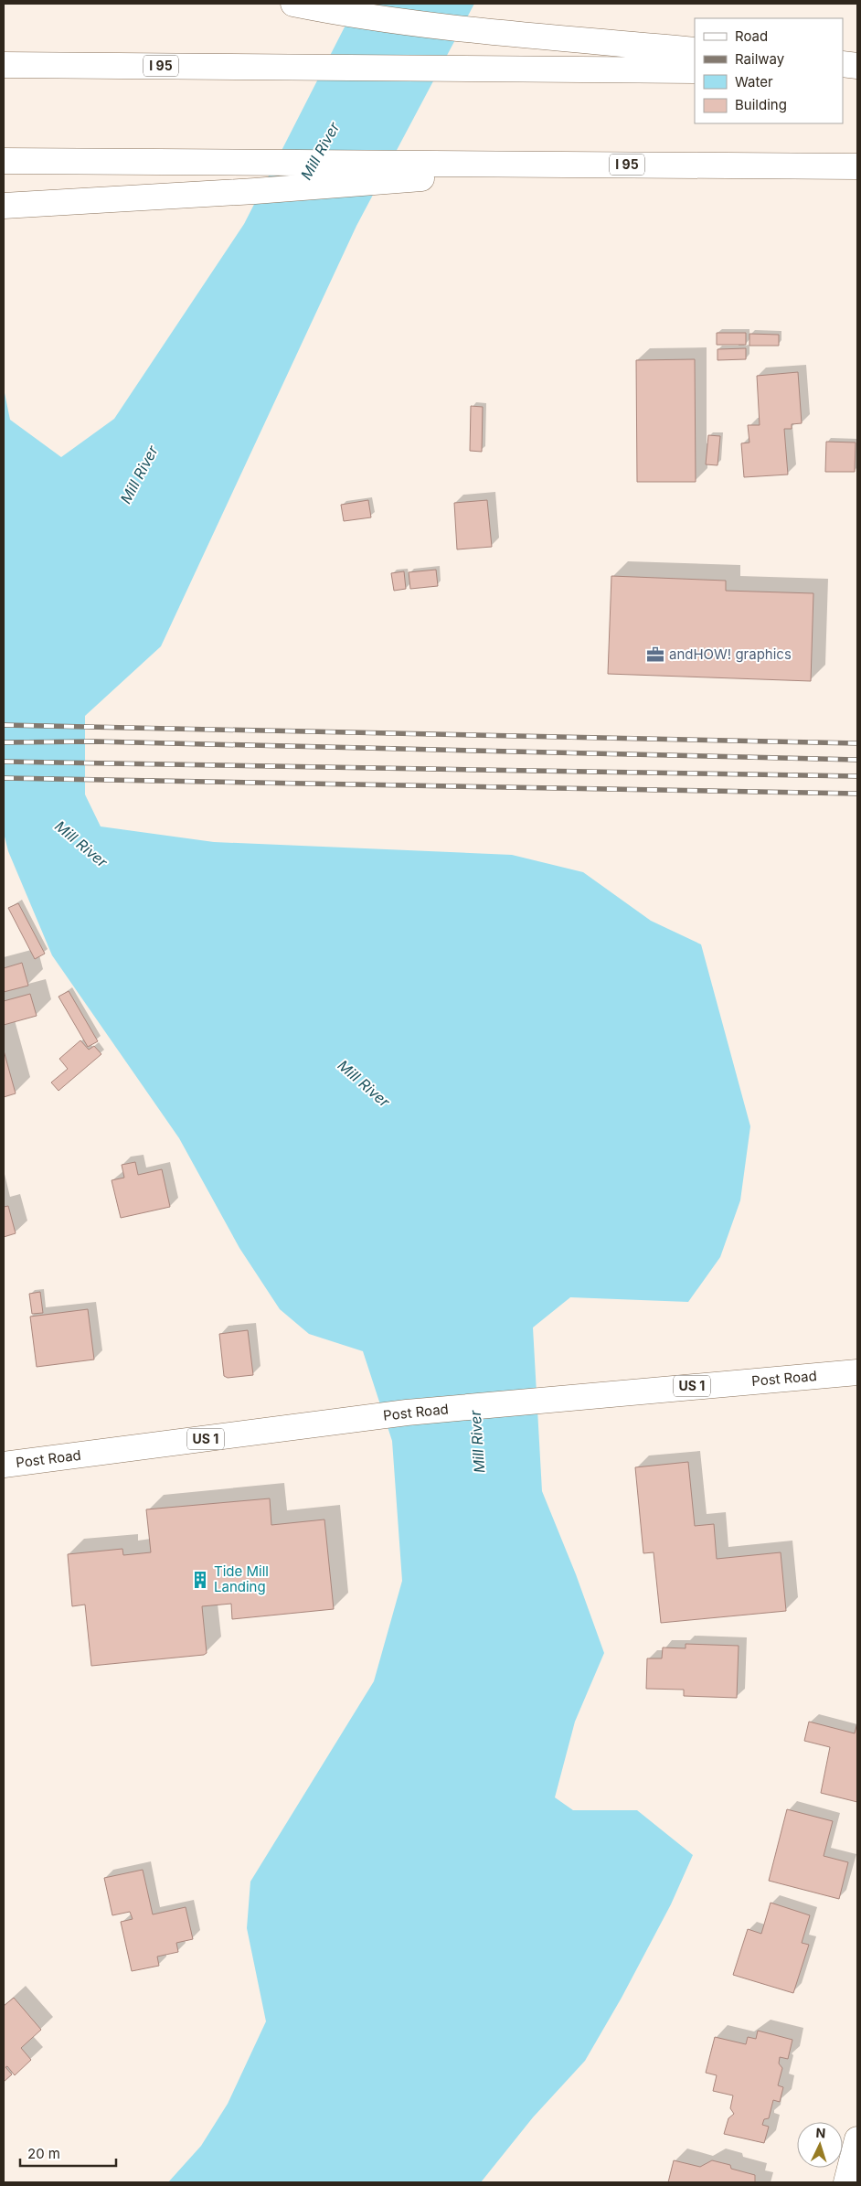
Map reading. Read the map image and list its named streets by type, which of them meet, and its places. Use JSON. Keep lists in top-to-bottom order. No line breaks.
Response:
{"streets":{"main road":["I 95","Post Road","US 1"]},"water":["Mill River"],"places":{"office":["andHOW! graphics"],"building":["Tide Mill Landing"]},"legend":["Road","Railway","Water","Building"],"scale_bar":"20 m","north":"top"}
